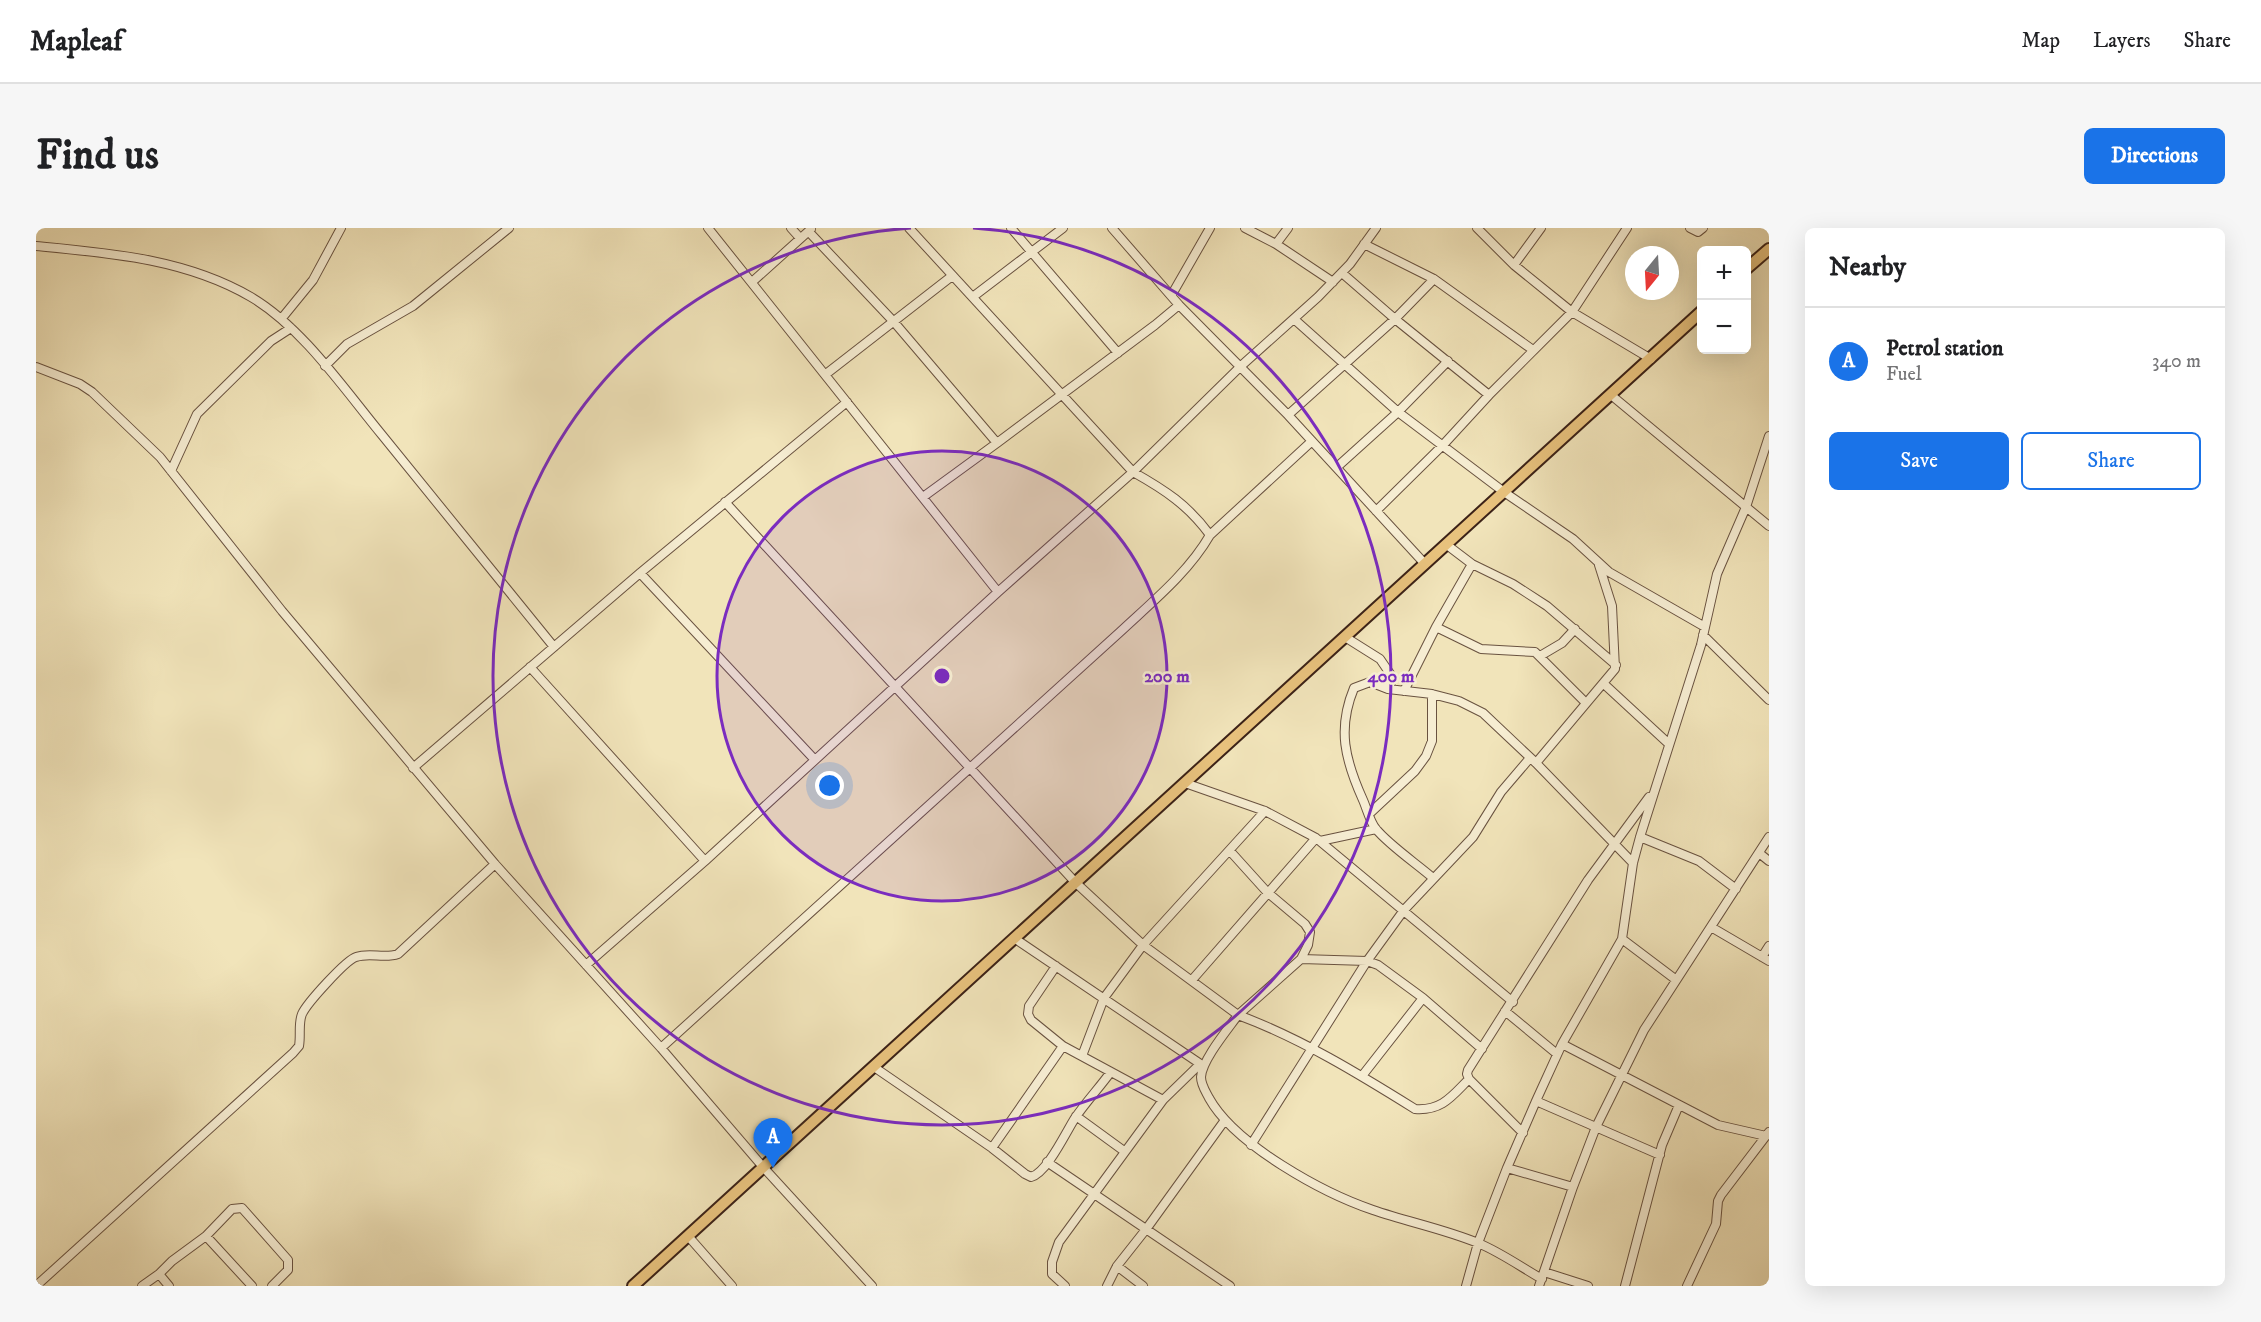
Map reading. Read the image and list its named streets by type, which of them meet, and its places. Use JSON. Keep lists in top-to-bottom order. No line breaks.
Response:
{"north":"bottom","page":{"header":"Mapleaf","nav":["Map","Layers","Share"],"buttons":["Directions",["Save","Share"]],"title":"Find us","heading":"Nearby","map_buttons":["+","−"],"list":[{"mark":"A","name":"Petrol station","note":"Fuel","value":"340 m"}],"pins":"A"},"rings":["200 m","400 m"]}
